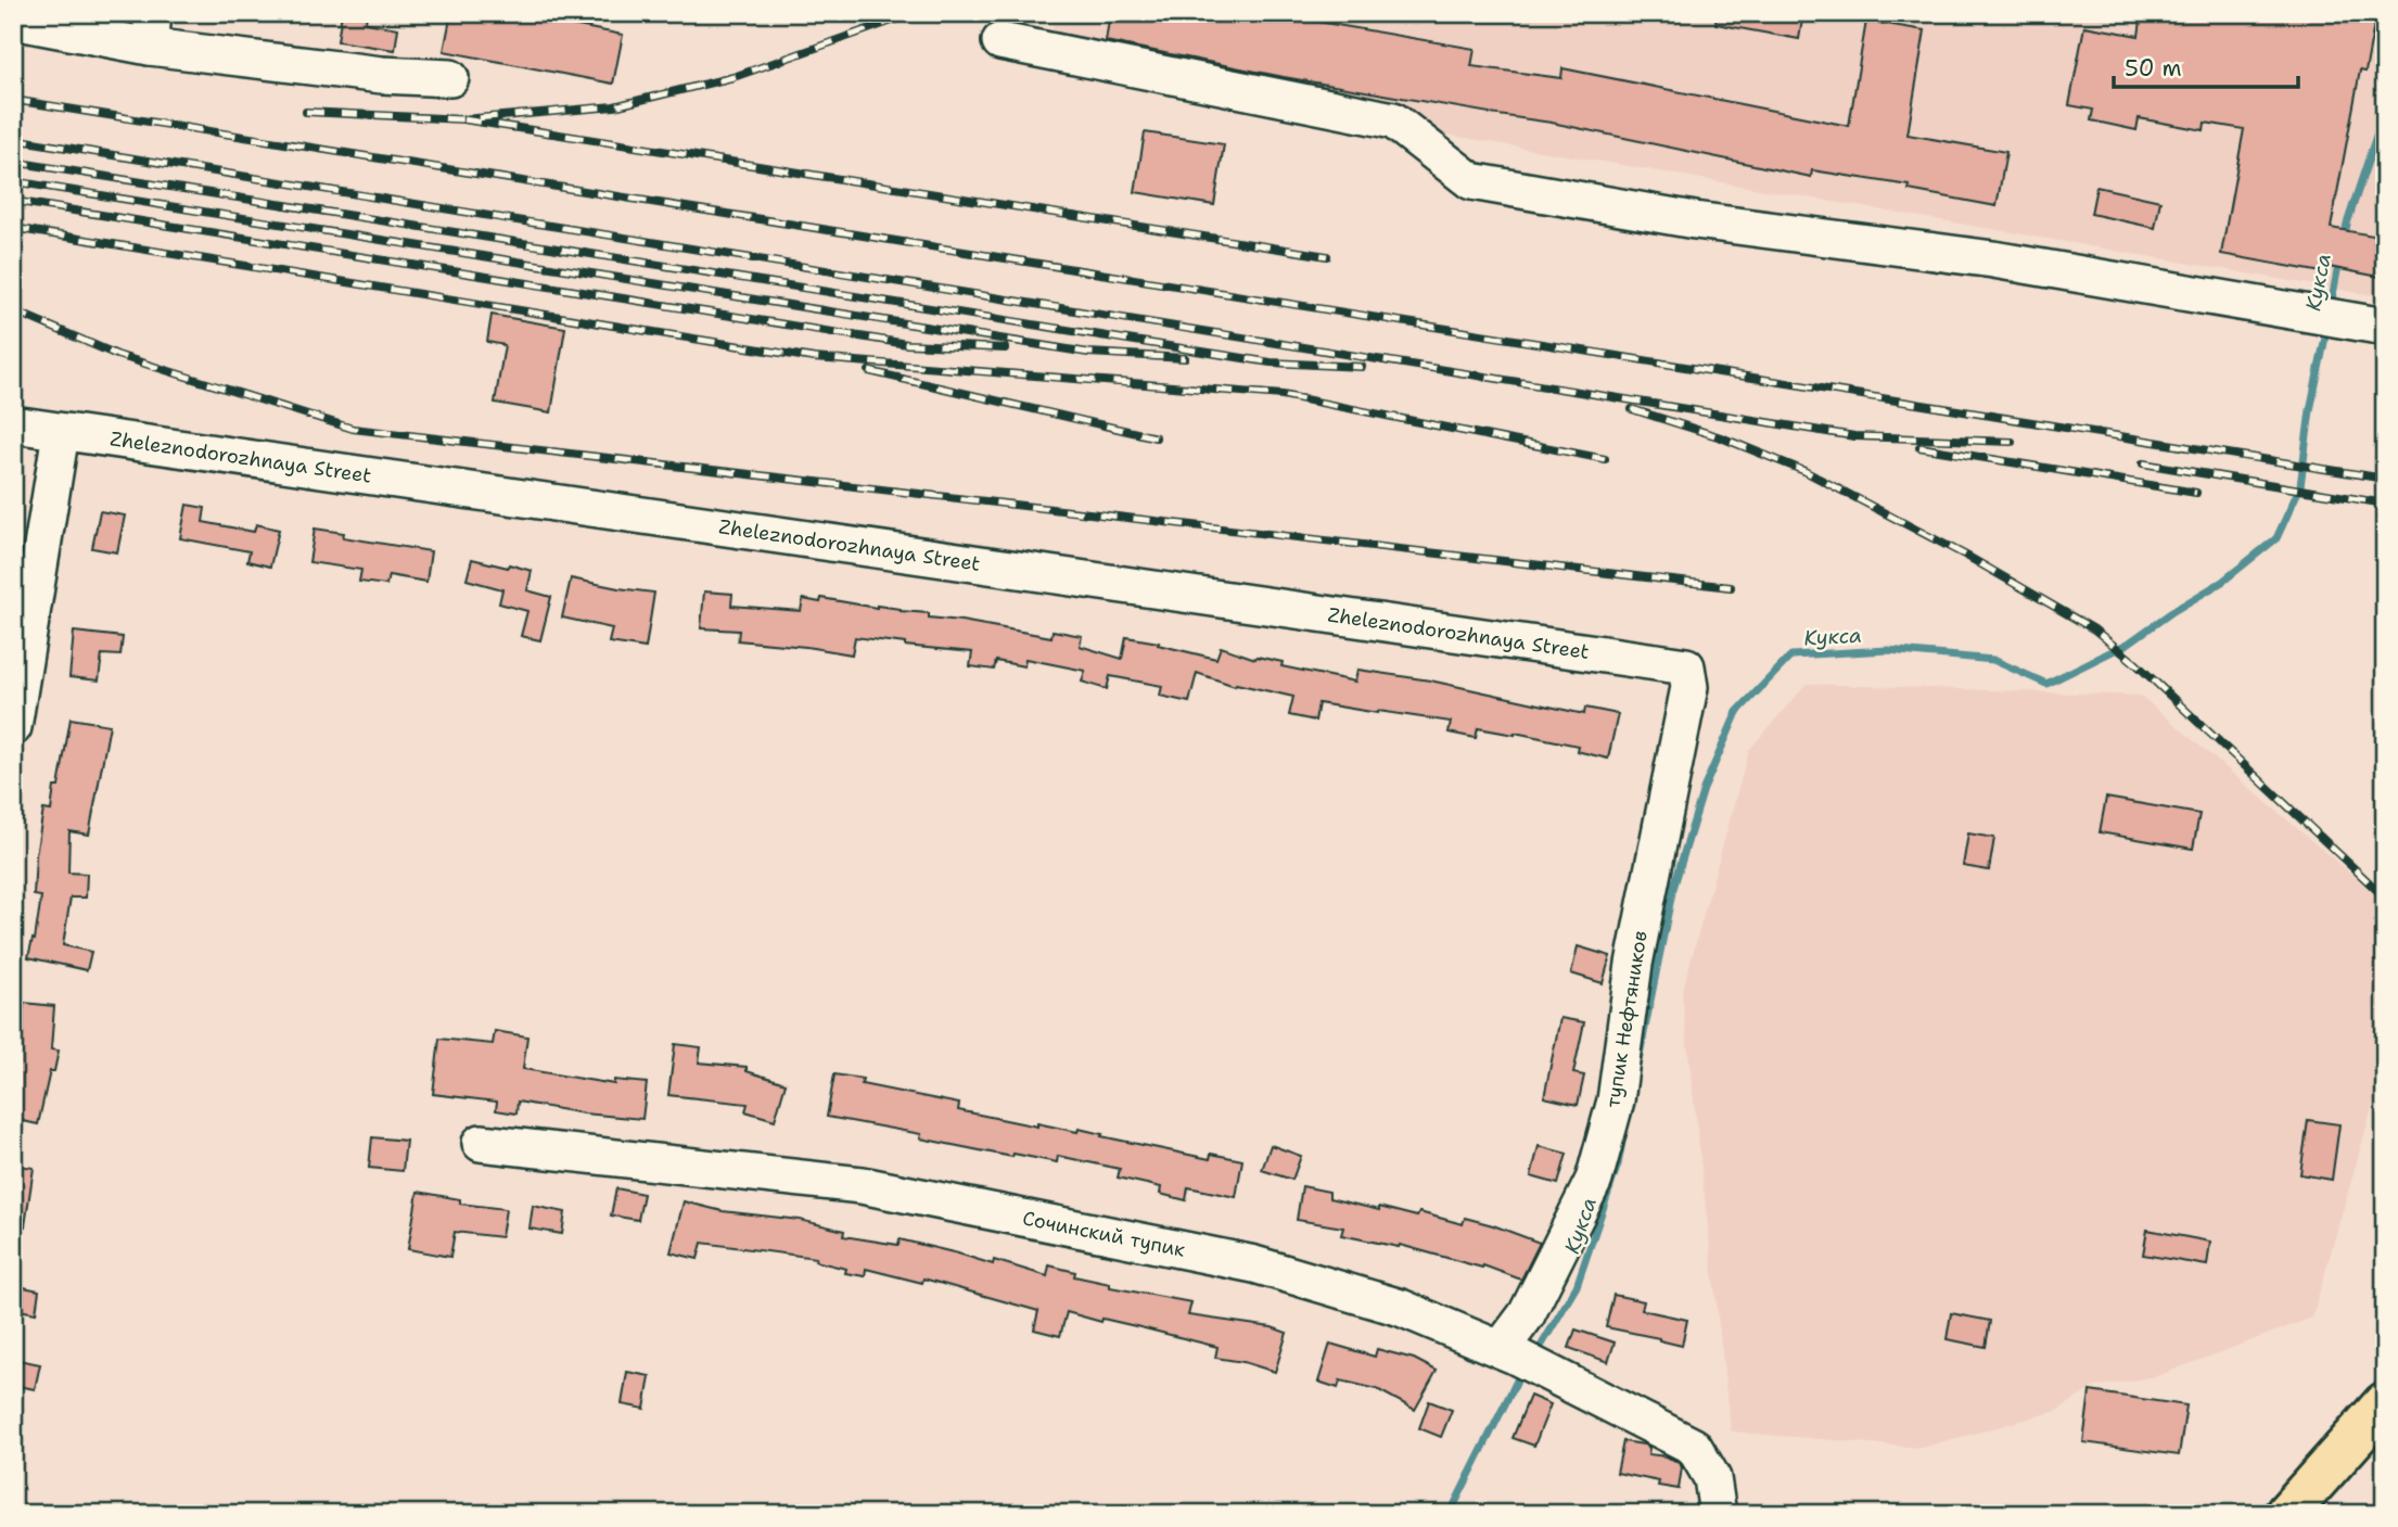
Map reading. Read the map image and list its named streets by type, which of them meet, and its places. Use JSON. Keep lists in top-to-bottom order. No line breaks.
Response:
{"streets":{"street":["Zheleznodorozhnaya Street","тупик Нефтяников","Сочинский тупик"]},"crossings":[["Zheleznodorozhnaya Street","тупик Нефтяников"],["тупик Нефтяников","Сочинский тупик"]],"water":["Кукса"],"scale_bar":"50 m"}
